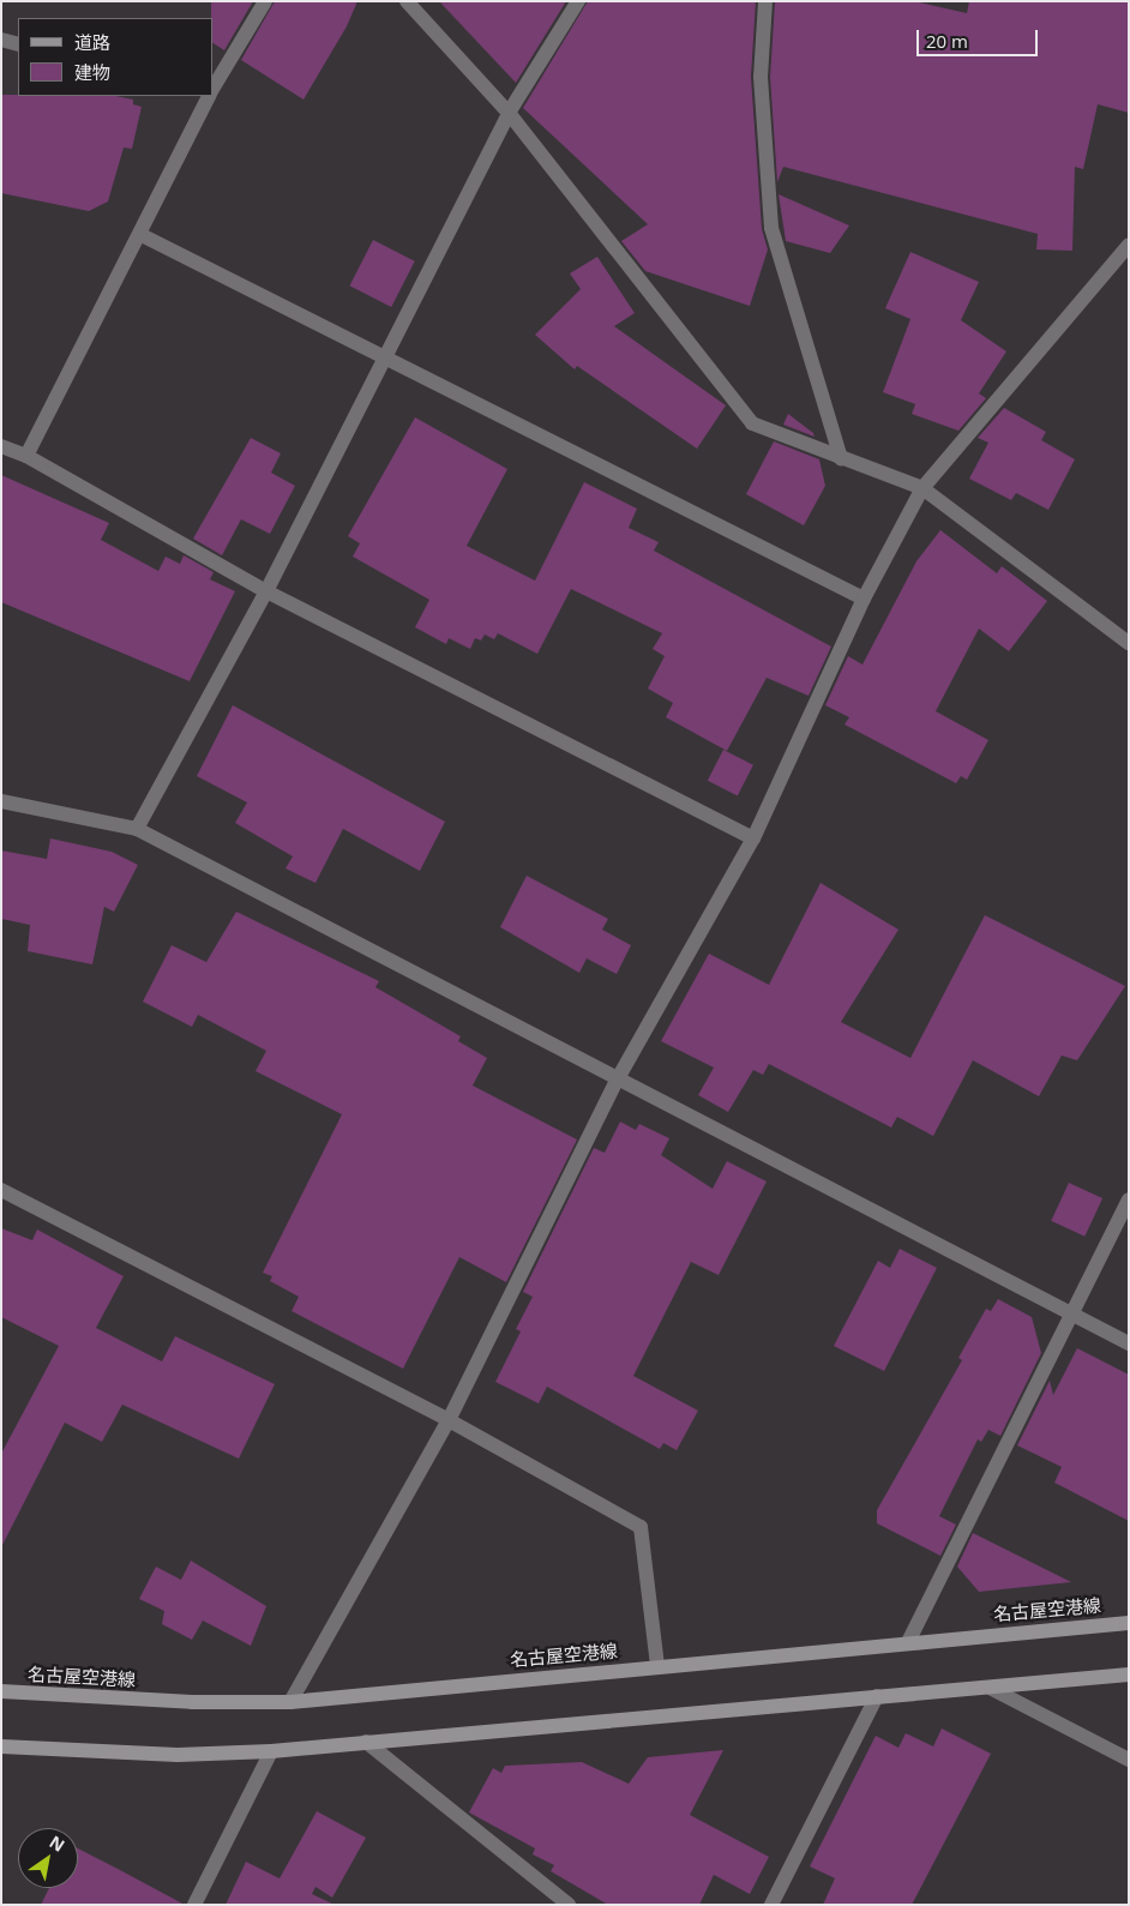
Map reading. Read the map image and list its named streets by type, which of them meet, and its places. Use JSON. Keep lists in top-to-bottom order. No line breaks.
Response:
{"streets":{"main road":["名古屋空港線"]},"legend":["道路","建物"],"scale_bar":"20 m","north":"top right"}
